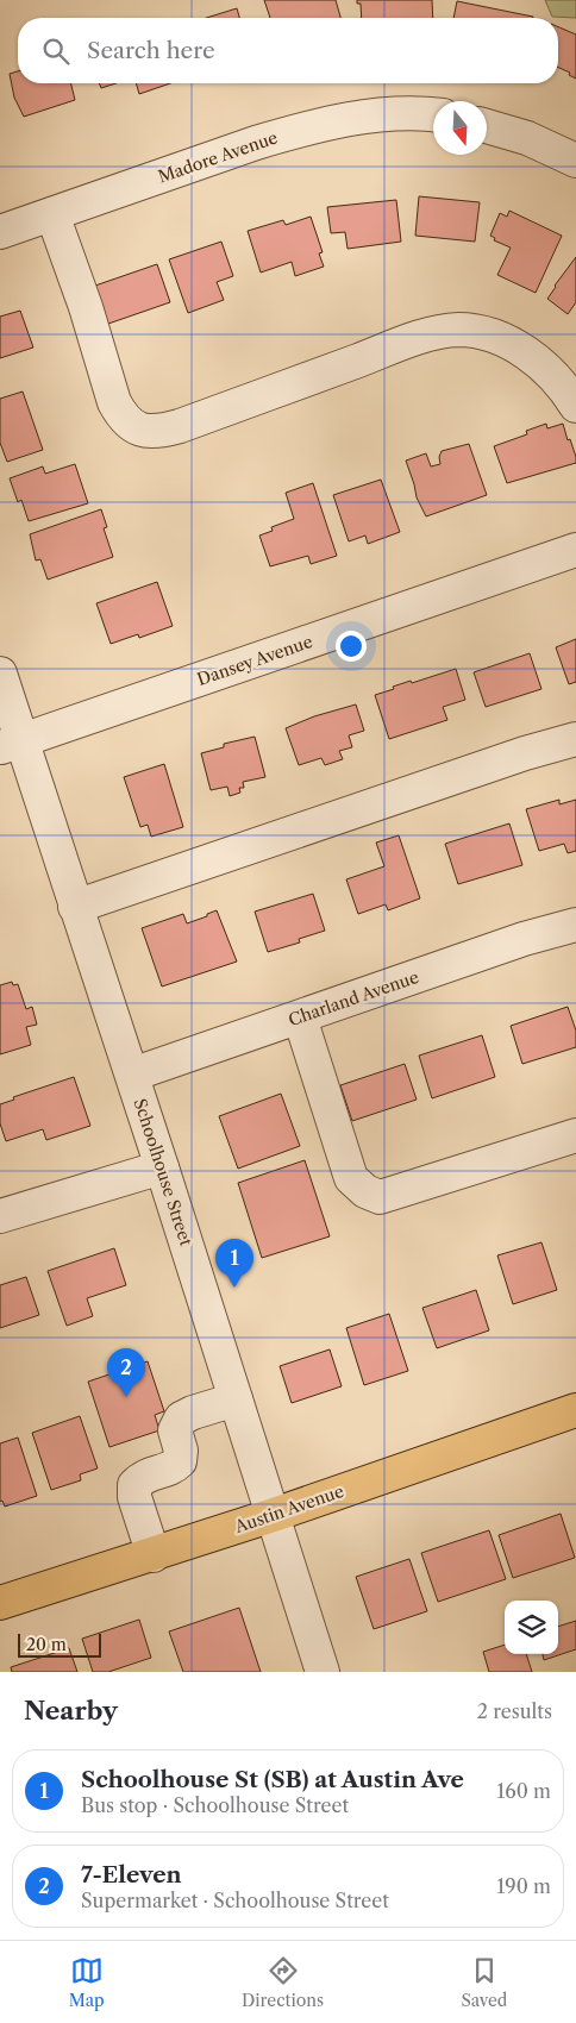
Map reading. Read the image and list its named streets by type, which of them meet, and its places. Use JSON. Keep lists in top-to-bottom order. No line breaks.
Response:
{"streets":{"main road":["Austin Avenue"],"street":["Madore Avenue","Dansey Avenue","Charland Avenue","Schoolhouse Street"]},"crossings":[["Dansey Avenue","Schoolhouse Street"],["Charland Avenue","Schoolhouse Street"],["Schoolhouse Street","Austin Avenue"]],"scale_bar":"20 m","north":"bottom","page":{"search":"Search here","pins":["1","2"],"scale":"20 m","heading":["Nearby","2 results"],"list":[{"mark":"1","name":"Schoolhouse St (SB) at Austin Ave","note":"Bus stop · Schoolhouse Street","value":"160 m"},{"mark":"2","name":"7-Eleven","note":"Supermarket · Schoolhouse Street","value":"190 m"}],"nav":["Map","Directions","Saved"]}}
